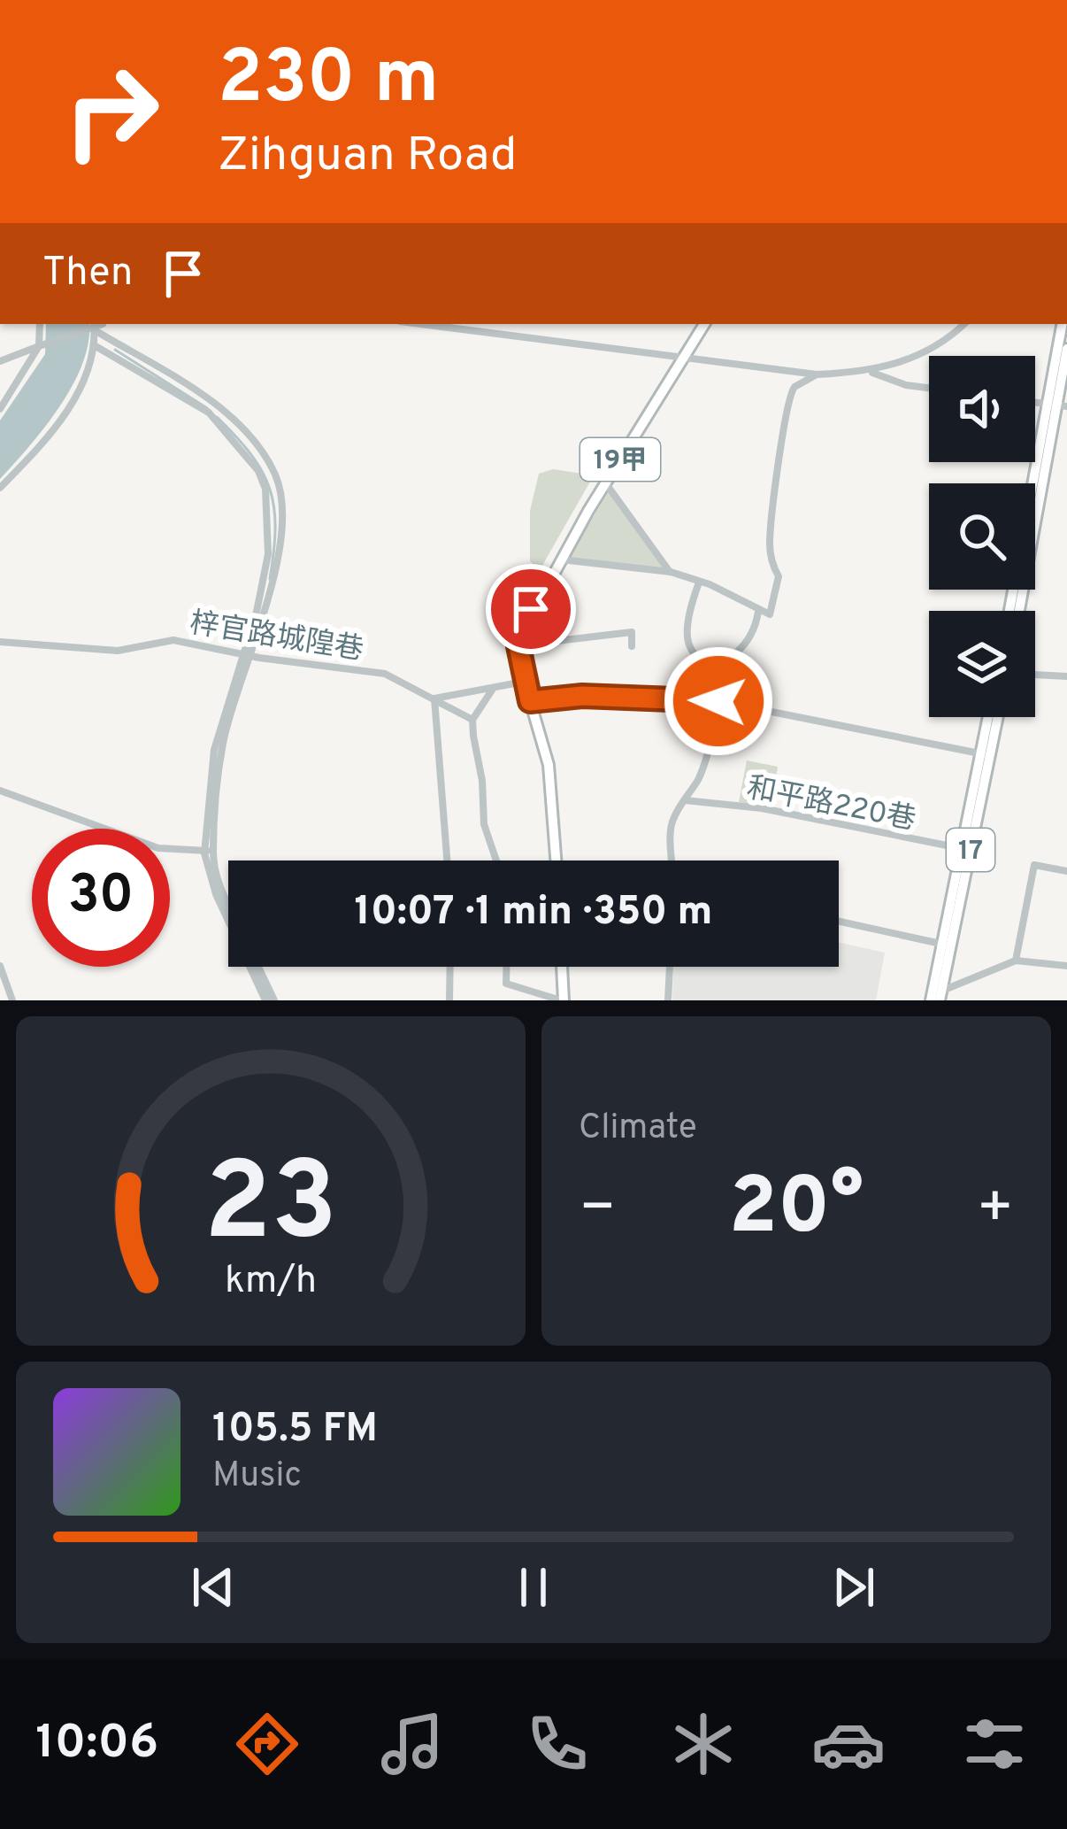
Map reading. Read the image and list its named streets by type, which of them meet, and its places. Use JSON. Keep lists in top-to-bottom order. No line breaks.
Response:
{"streets":{"main road":["19甲","17"],"street":["梓官路城隍巷","和平路220巷"]},"crossings":[["和平路220巷","17"]],"page":{"turn":["230 m","Zihguan Road"],"then":"Then","limit":"30","trip":"10:07 · 1 min · 350 m","tile":"Climate","heat":["−","20°","+"],"song":["105.5 FM","Music"],"tabs":"10:06","gauge":["23","km/h"]}}
